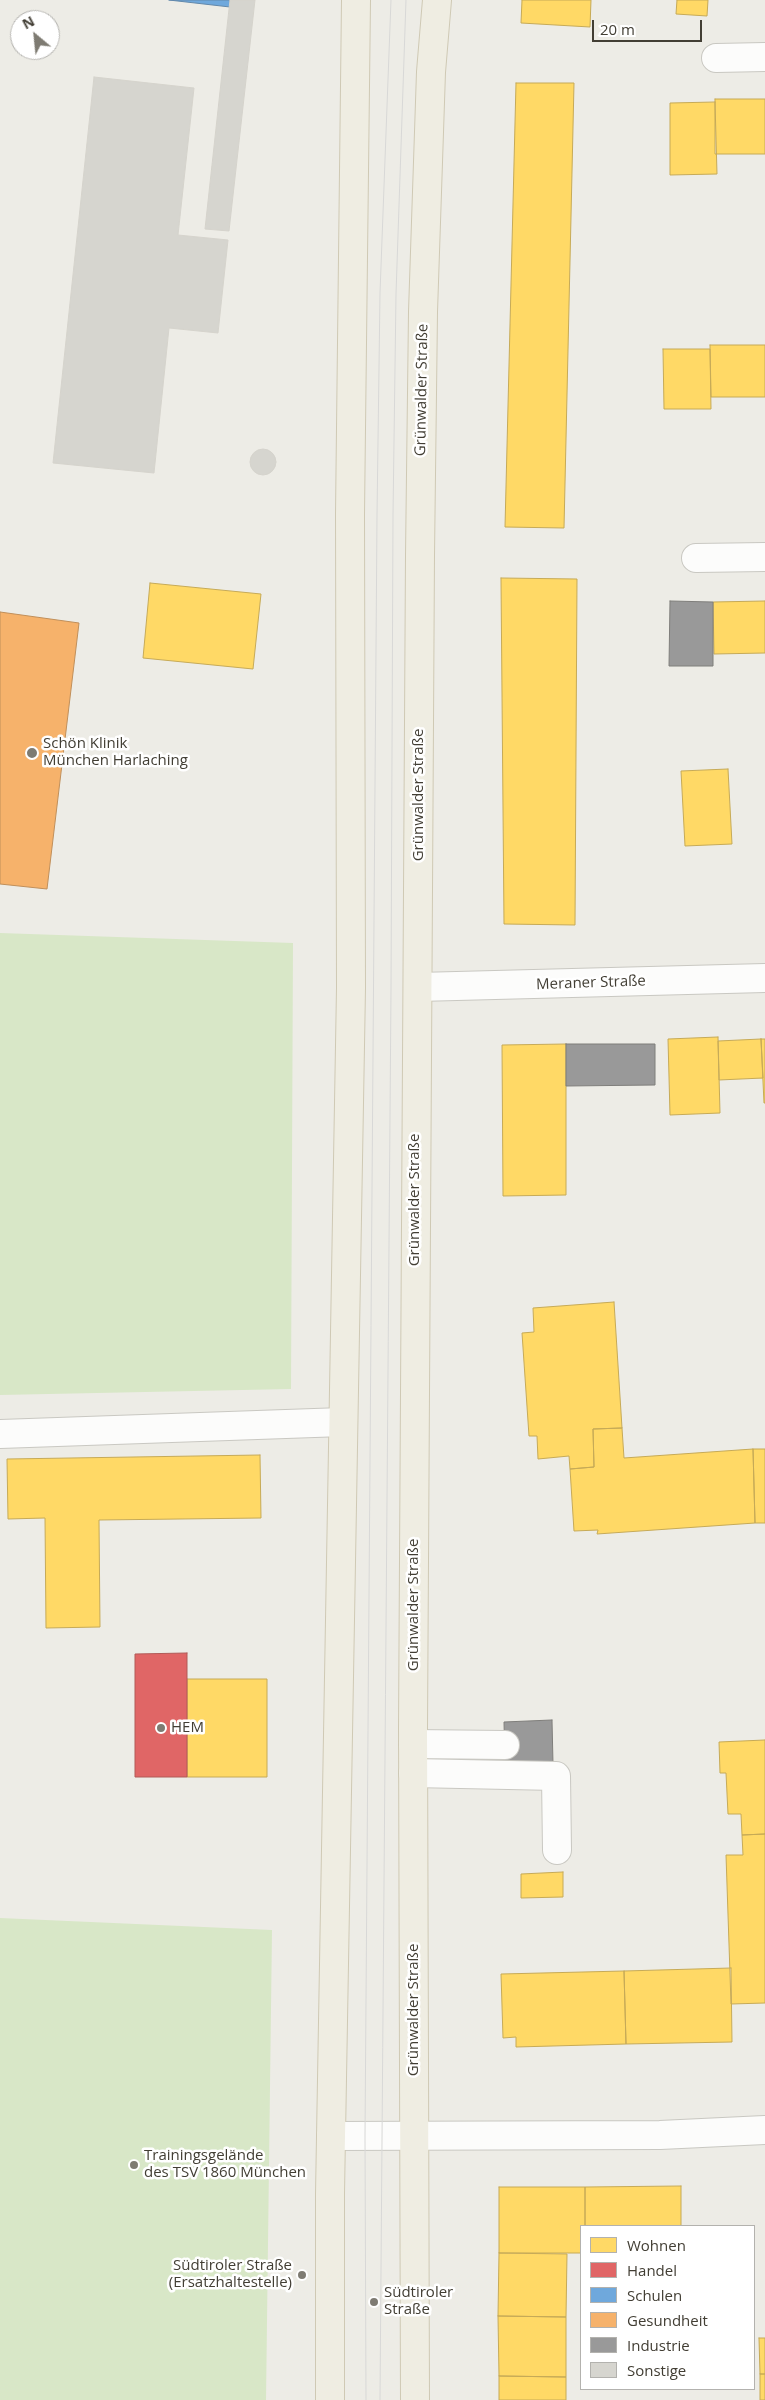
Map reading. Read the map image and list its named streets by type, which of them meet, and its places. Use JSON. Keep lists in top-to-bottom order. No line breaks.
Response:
{"streets":{"main road":["Grünwalder Straße"],"street":["Meraner Straße"]},"crossings":[["Grünwalder Straße","Meraner Straße"]],"places":["Schön Klinik München Harlaching","HEM","Trainingsgelände des TSV 1860 München","Südtiroler Straße (Ersatzhaltestelle)","Südtiroler Straße"],"legend":["Wohnen","Handel","Schulen","Gesundheit","Industrie","Sonstige"],"scale_bar":"20 m","north":"top left"}
